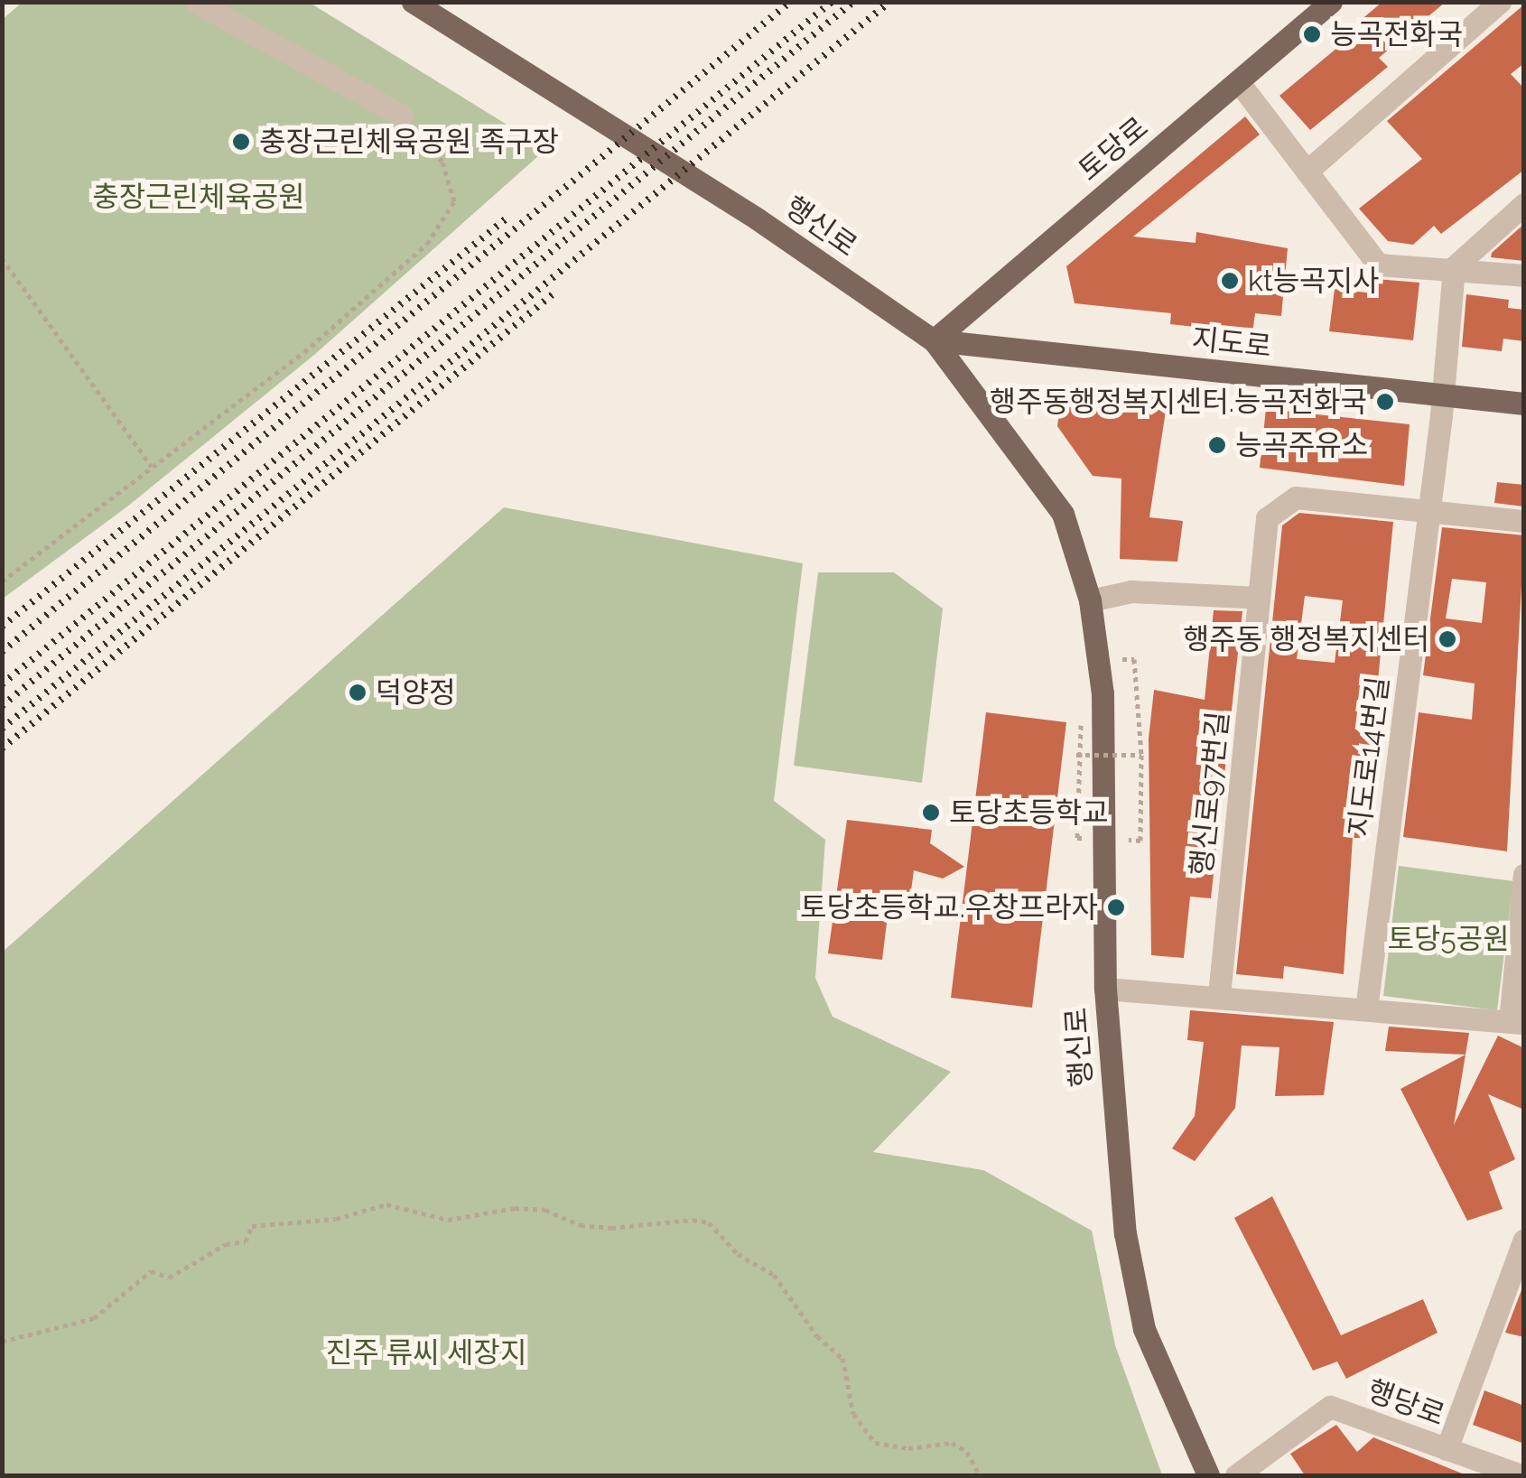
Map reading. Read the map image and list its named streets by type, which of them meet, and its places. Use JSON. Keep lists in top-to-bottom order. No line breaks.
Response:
{"streets":{"main road":["토당로","행신로","지도로"],"street":["지도로14번길","행신로97번길","행당로"]},"crossings":[["토당로","행신로"],["토당로","지도로"],["행신로","지도로"],["지도로","지도로14번길"]],"parks":["충장근린체육공원","토당5공원","진주 류씨 세장지"],"places":["능곡전화국","충장근린체육공원 족구장","kt능곡지사","행주동행정복지센터.능곡전화국","능곡주유소","행주동 행정복지센터","덕양정","토당초등학교","토당초등학교.우창프라자"]}
